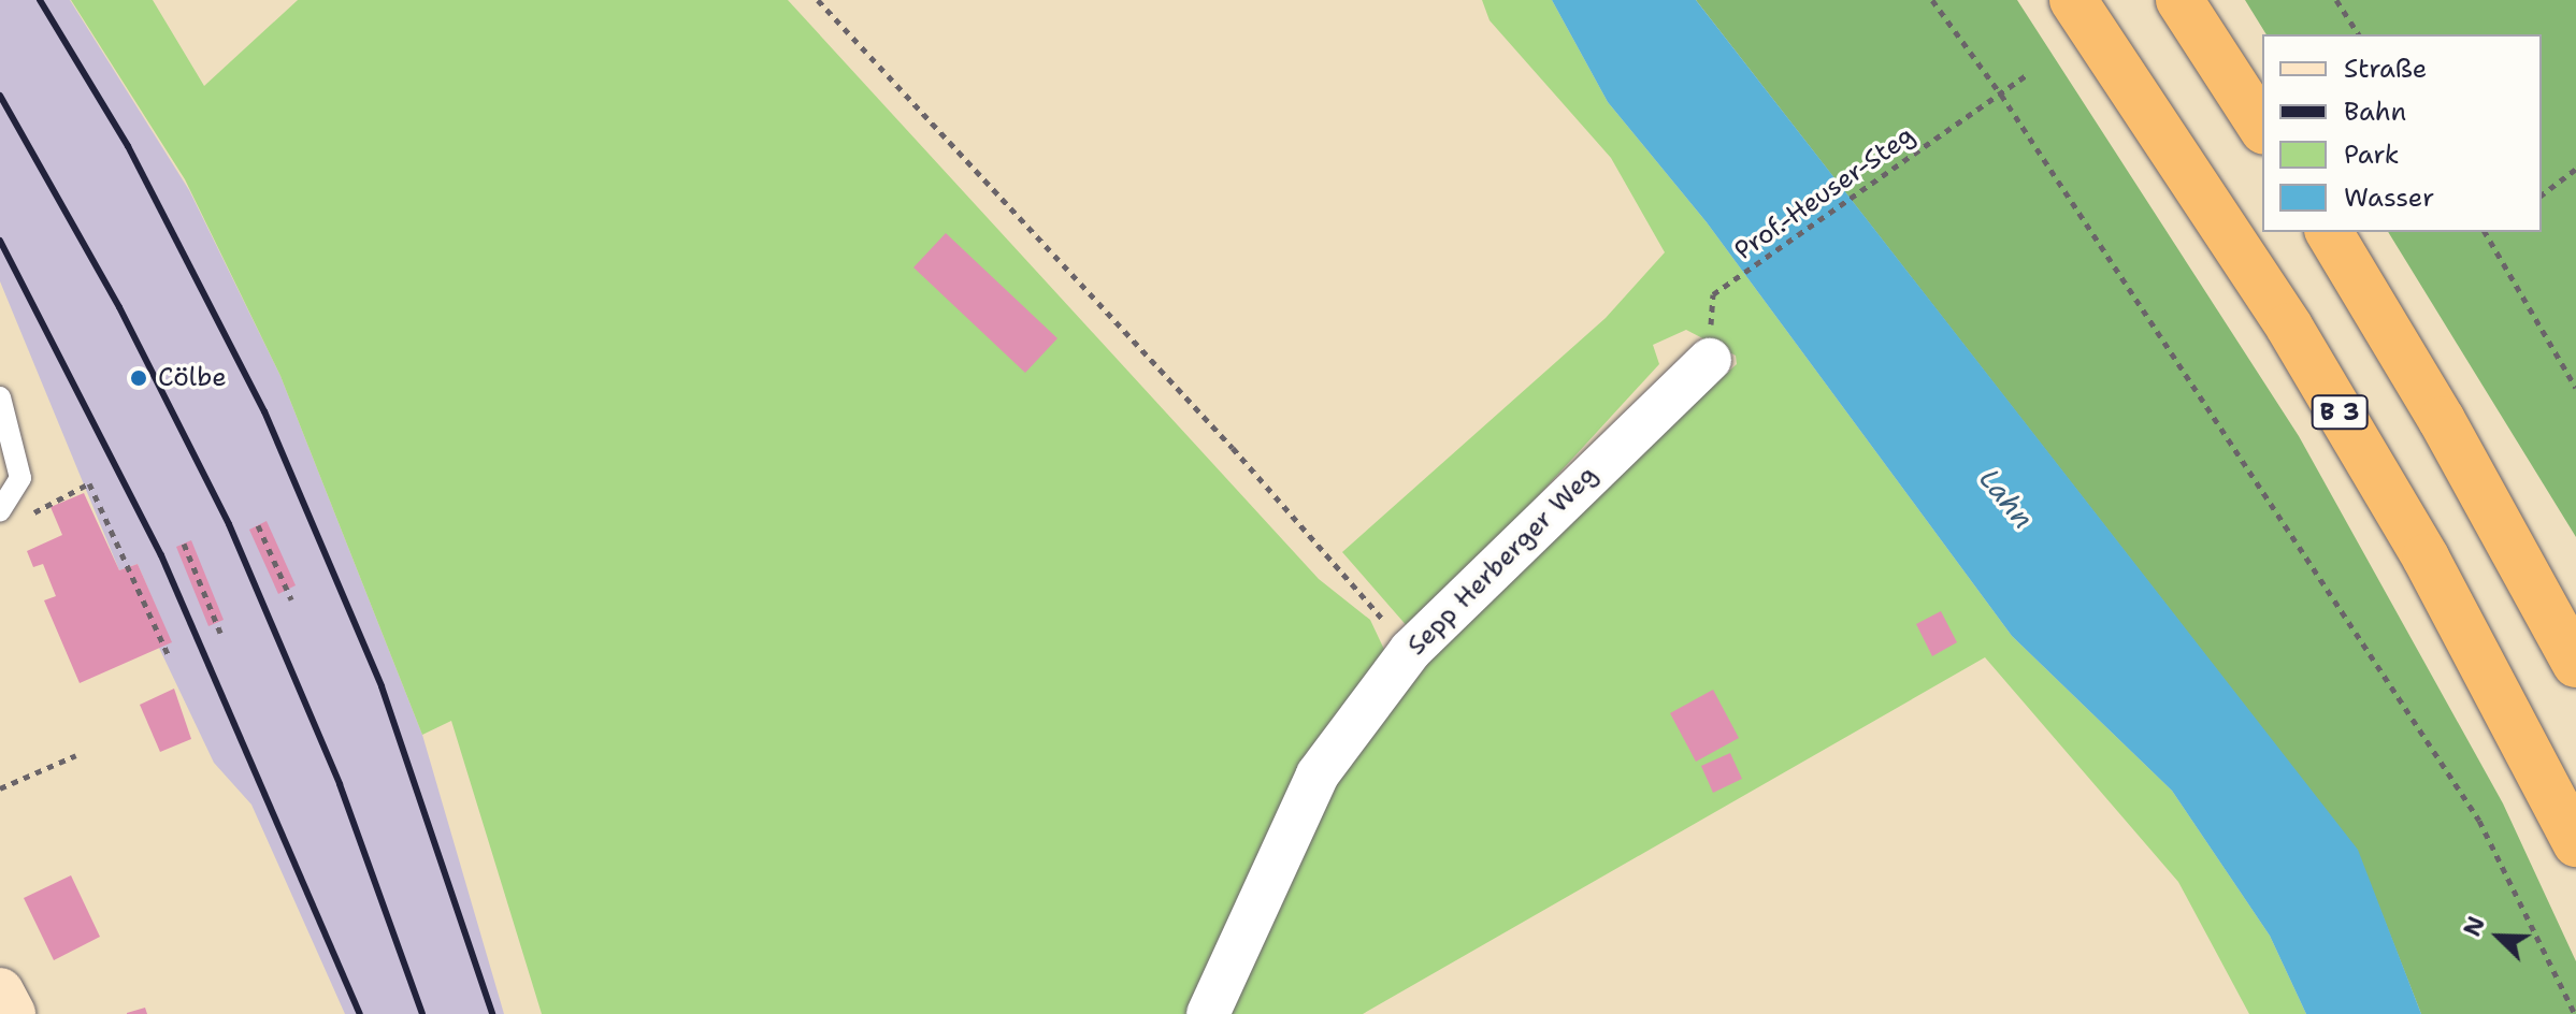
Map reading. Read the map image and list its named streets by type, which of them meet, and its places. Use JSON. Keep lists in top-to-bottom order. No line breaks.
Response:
{"streets":{"highway":["B 3"],"street":["Sepp Herberger Weg"],"path":["Prof.-Heuser-Steg"]},"water":["Lahn"],"places":["Cölbe"],"legend":["Straße","Bahn","Park","Wasser"],"north":"top left"}
